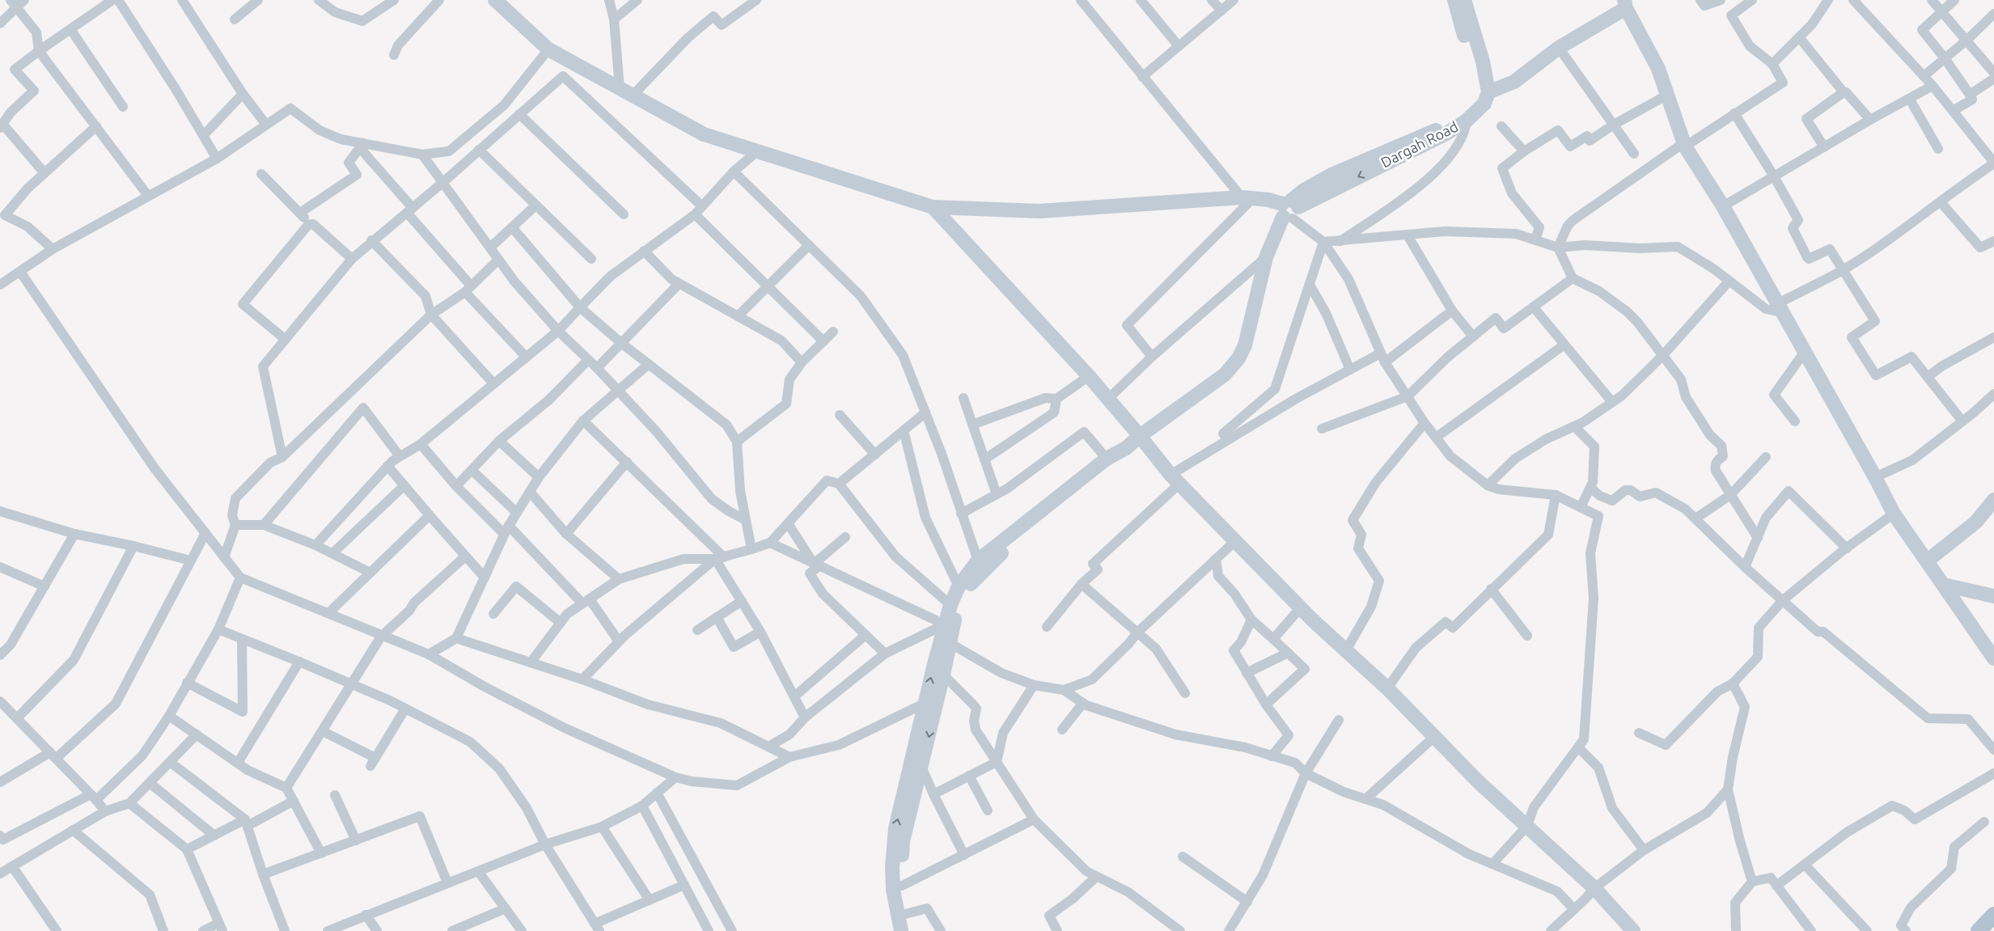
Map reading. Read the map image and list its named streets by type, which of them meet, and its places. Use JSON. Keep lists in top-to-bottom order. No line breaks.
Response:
{"streets":{"main road":["Dargah Road"]},"one_way":["Dargah Road"]}
